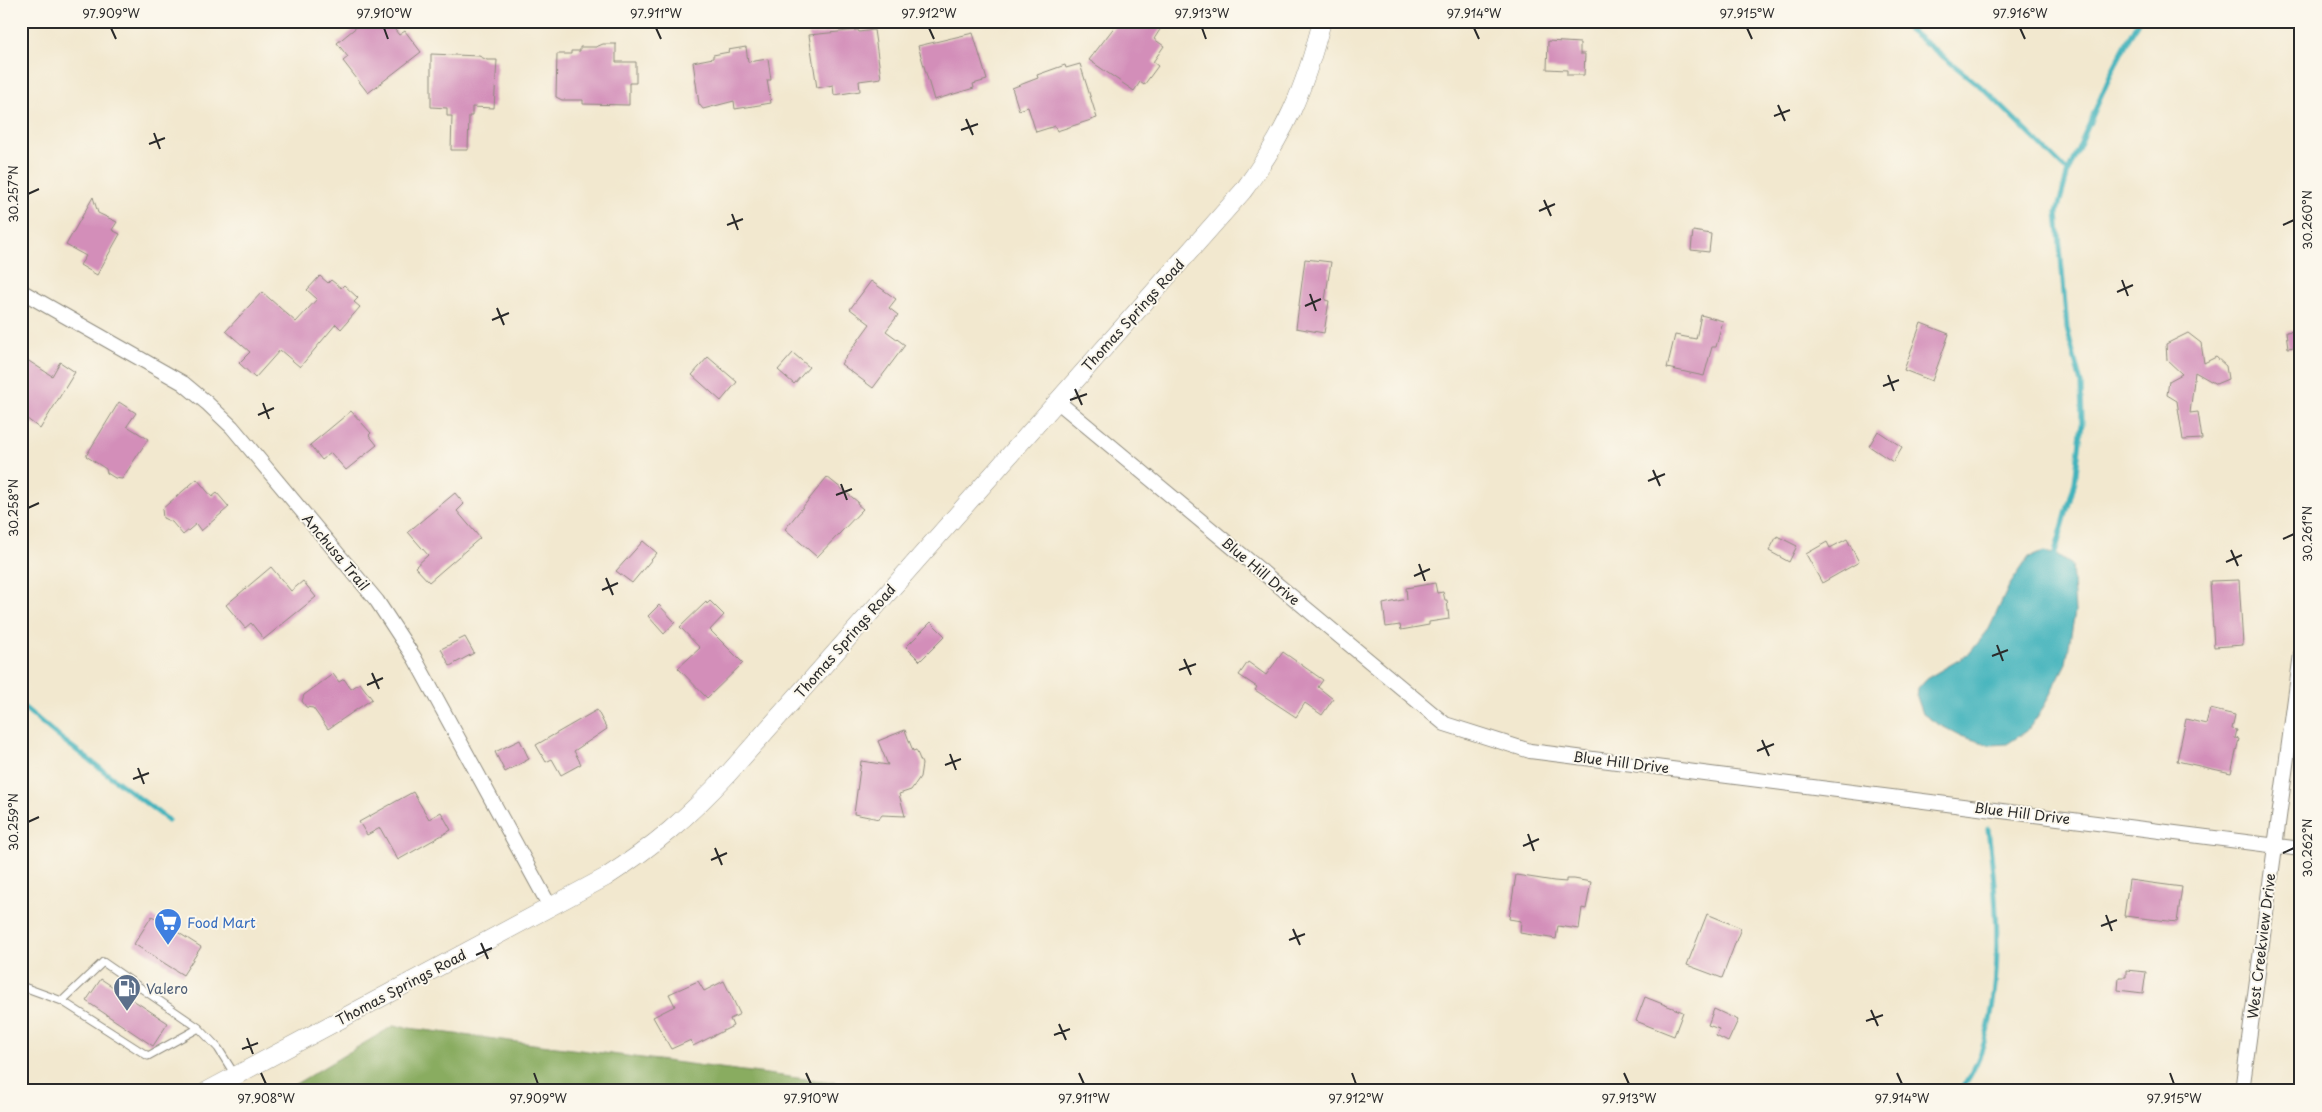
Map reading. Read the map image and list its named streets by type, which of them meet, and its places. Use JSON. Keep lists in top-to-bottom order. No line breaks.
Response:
{"streets":{"street":["Thomas Springs Road","Anchusa Trail","Blue Hill Drive","West Creekview Drive"]},"crossings":[["Thomas Springs Road","Anchusa Trail"],["Thomas Springs Road","Blue Hill Drive"],["Blue Hill Drive","West Creekview Drive"]],"places":{"supermarket":["Food Mart"],"fuel station":["Valero"]},"coordinates":["97.909°W","97.910°W","97.911°W","97.912°W","97.913°W","97.914°W","97.915°W","97.916°W","30.257°N","30.260°N","30.258°N","30.261°N","30.259°N","30.262°N","97.908°W"]}
